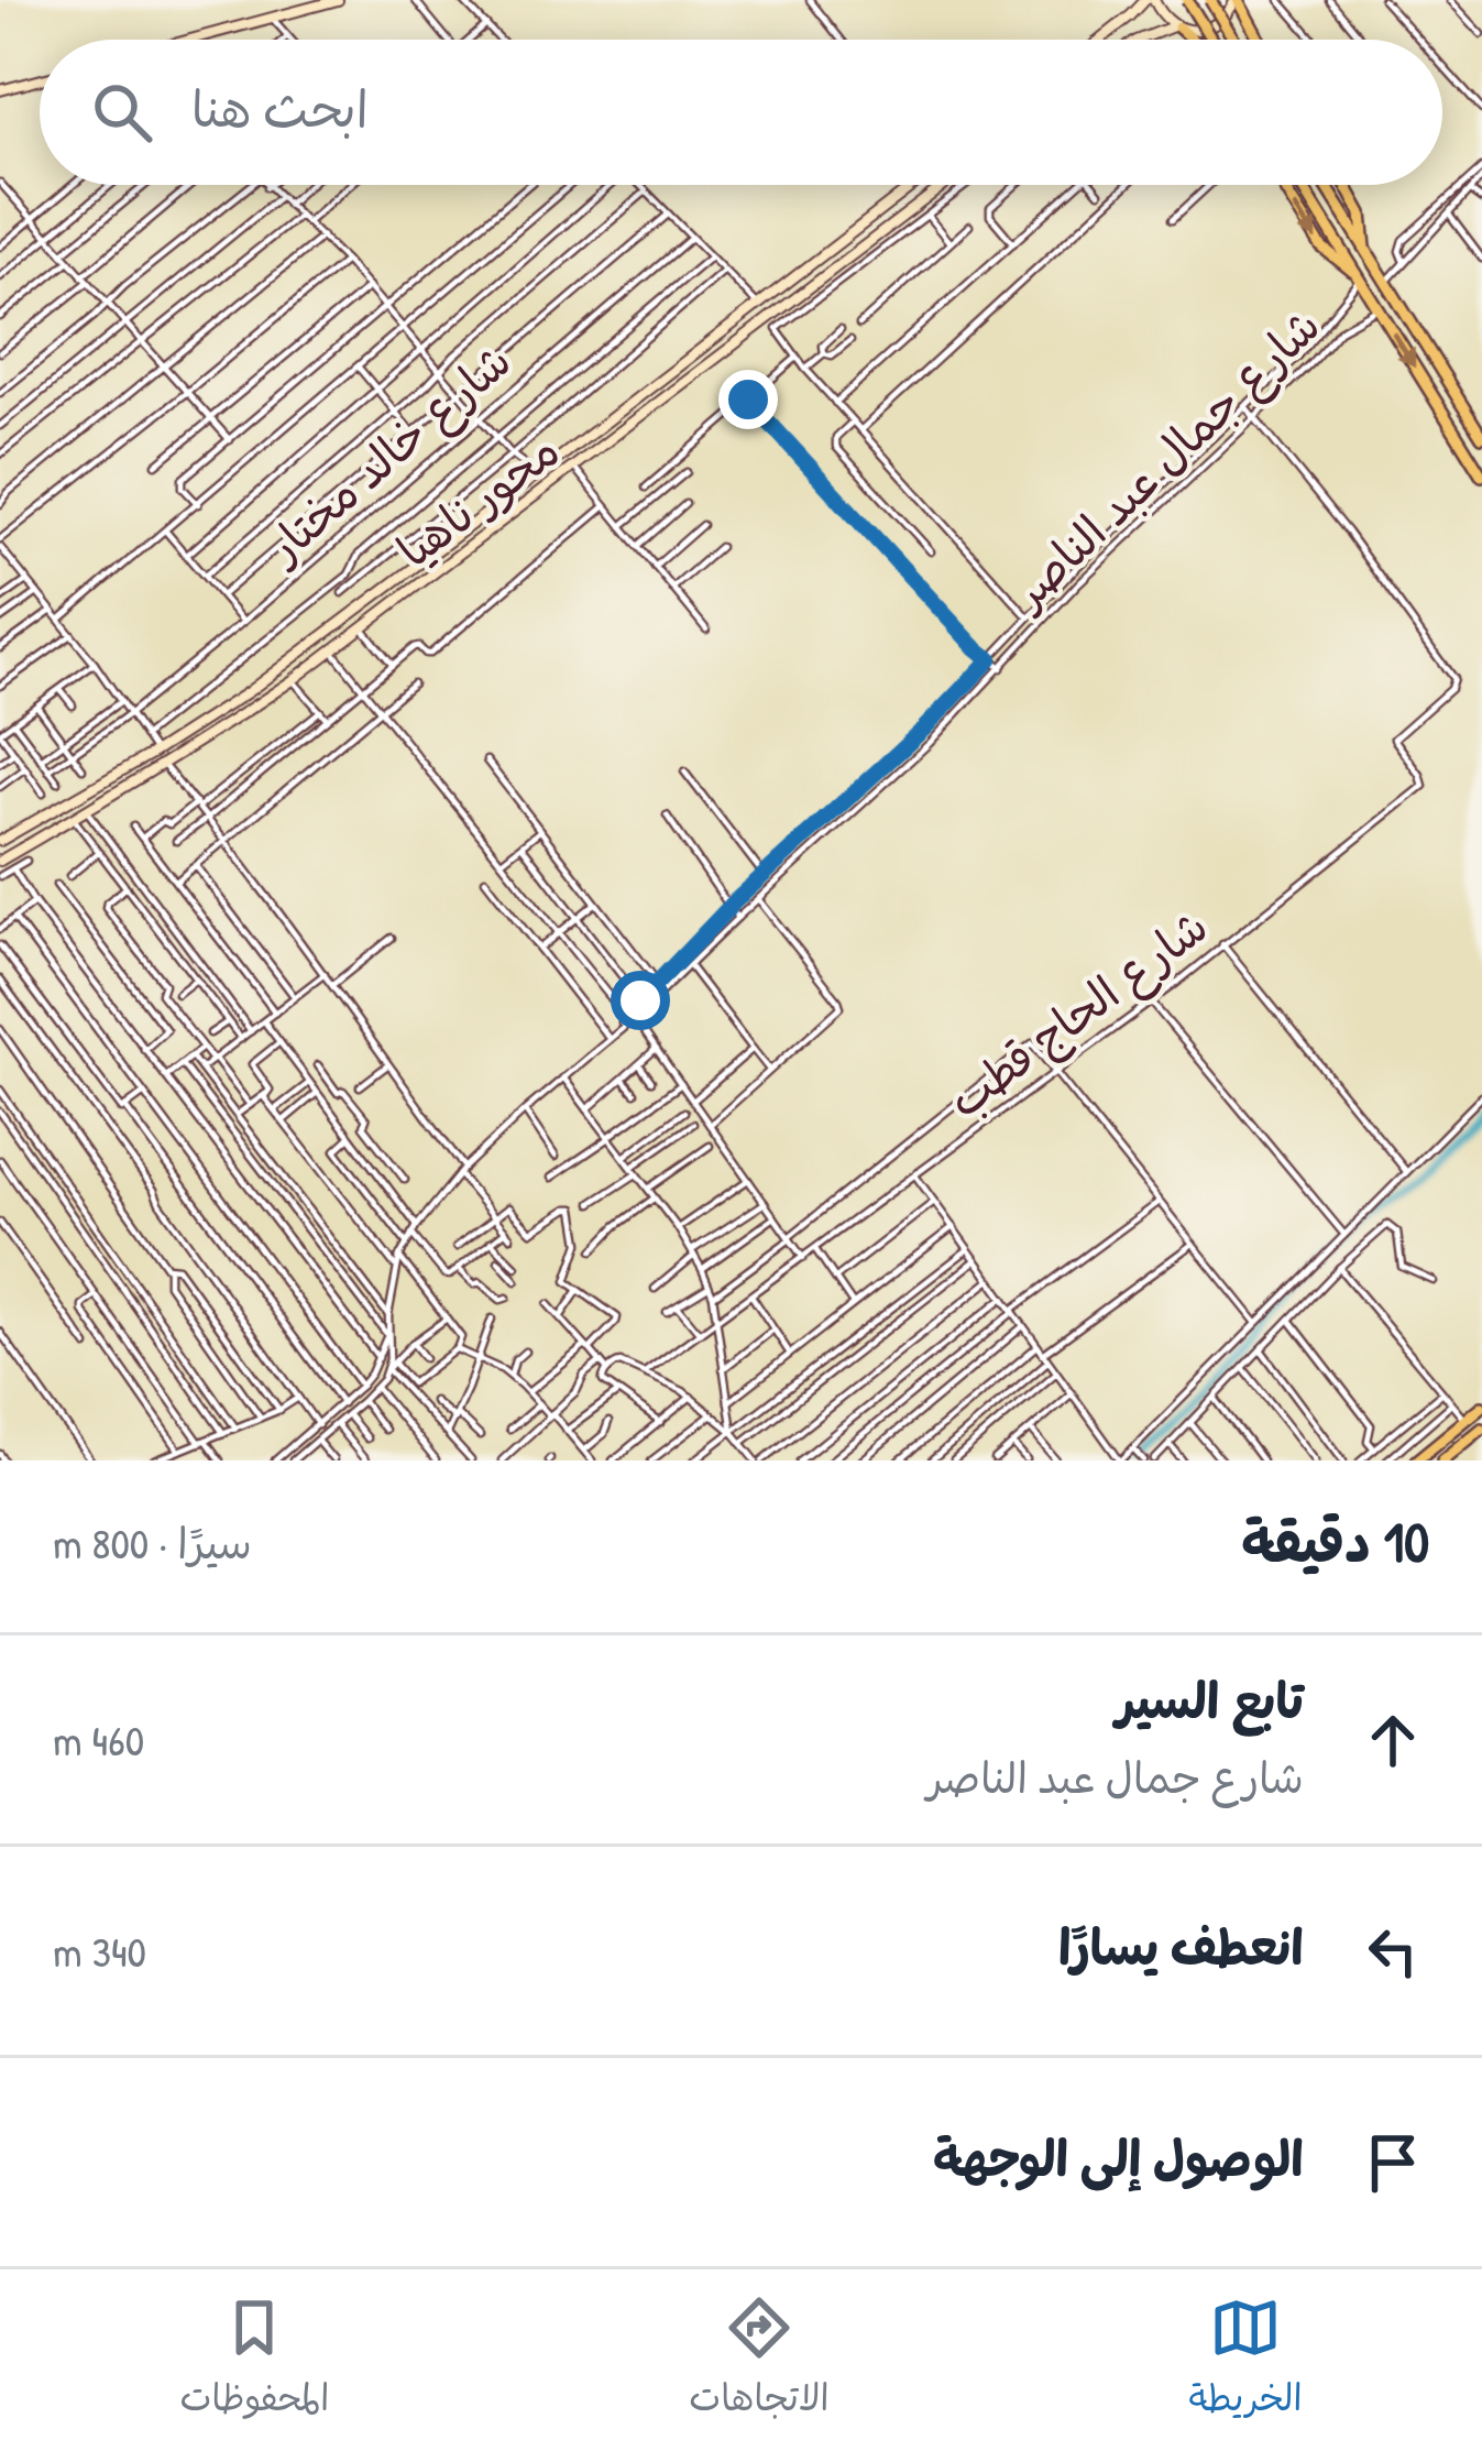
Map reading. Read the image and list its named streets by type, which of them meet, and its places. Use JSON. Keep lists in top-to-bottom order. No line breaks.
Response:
{"streets":{"main road":["محور ناهيا"],"street":["شارع خالد مختار","شارع جمال عبد الناصر","شارع الحاج قطب"]},"crossings":[["شارع جمال عبد الناصر","شارع الحاج قطب"]],"page":{"search":"ابحث هنا","heading":["10 دقيقة","سيرًا · 800 m"],"list":[["تابع السير","شارع جمال عبد الناصر","460 m"],["انعطف يسارًا","340 m"],"الوصول إلى الوجهة"],"nav":["الخريطة","الاتجاهات","المحفوظات"]}}
